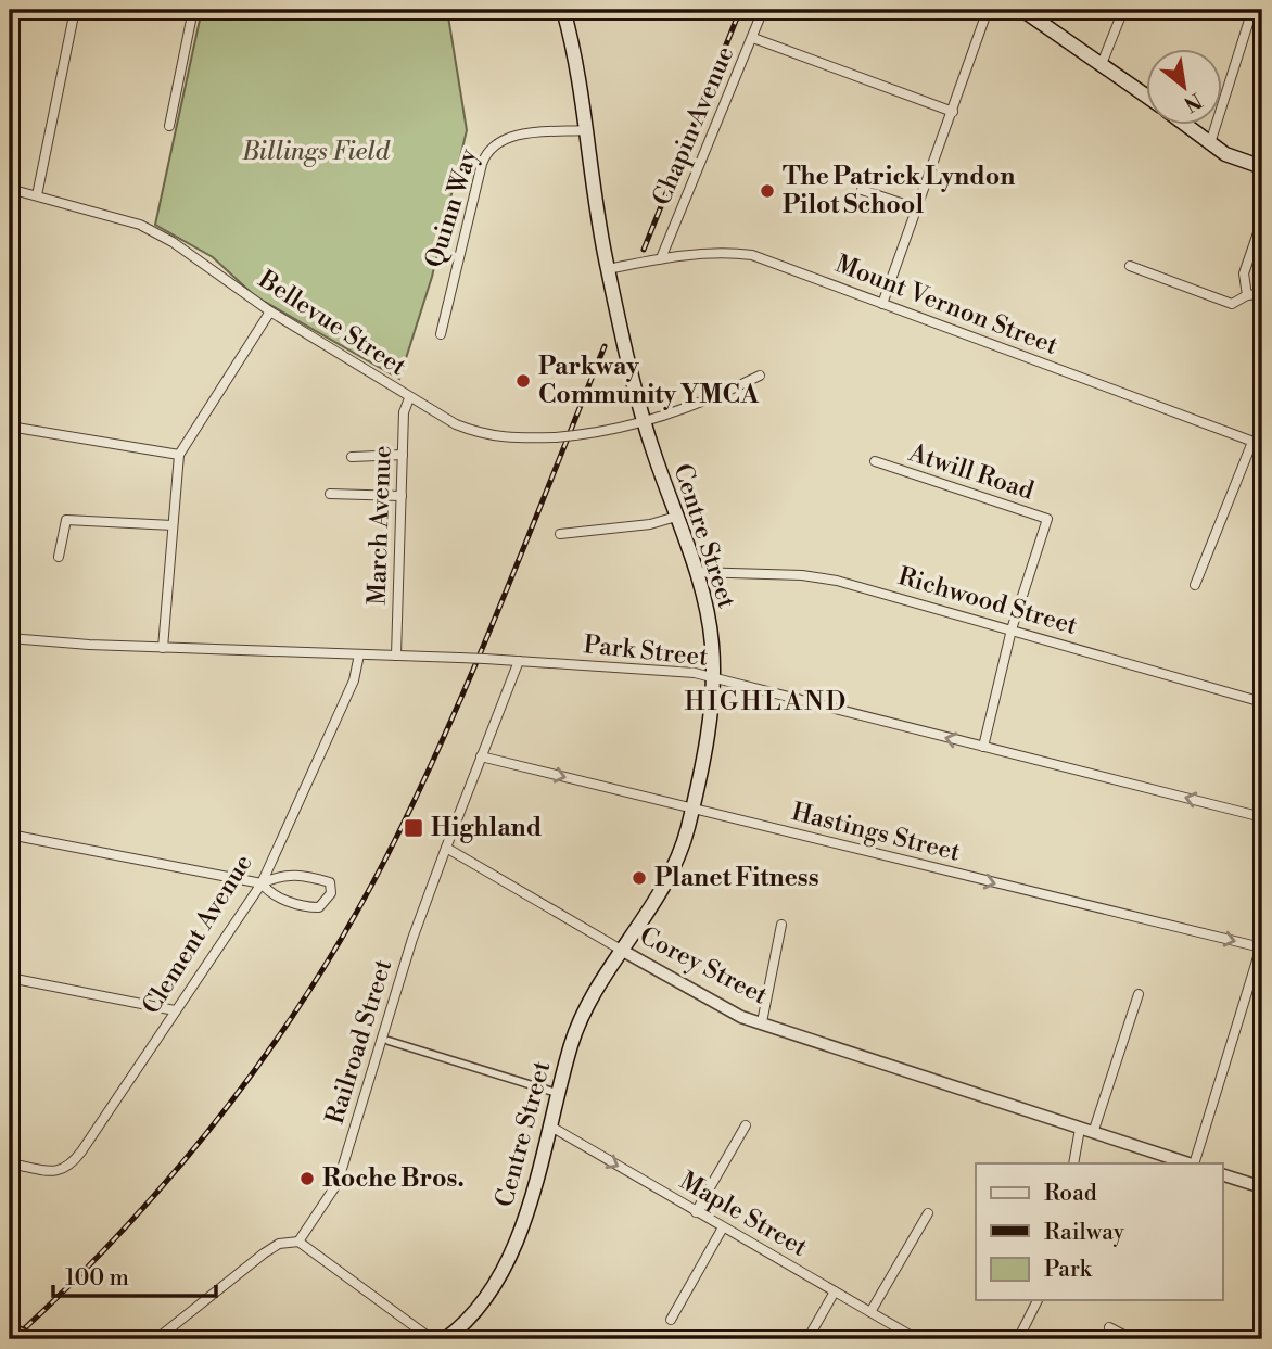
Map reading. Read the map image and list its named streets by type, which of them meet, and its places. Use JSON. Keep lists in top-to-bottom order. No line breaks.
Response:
{"streets":{"main road":["Centre Street"],"street":["Chapin Avenue","Quinn Way","Mount Vernon Street","Bellevue Street","Atwill Road","March Avenue","Richwood Street","Park Street","Hastings Street","Clement Avenue","Corey Street","Railroad Street","Maple Street"]},"crossings":[["Chapin Avenue","Mount Vernon Street"],["Quinn Way","Centre Street"],["Mount Vernon Street","Centre Street"],["Bellevue Street","March Avenue"],["Bellevue Street","Centre Street"],["Atwill Road","Richwood Street"],["Atwill Road","Park Street"],["March Avenue","Park Street"],["Centre Street","Richwood Street"],["Centre Street","Park Street"],["Centre Street","Hastings Street"],["Centre Street","Corey Street"],["Centre Street","Maple Street"],["Park Street","Clement Avenue"],["Corey Street","Railroad Street"]],"one_way":["Park Street","Hastings Street","Maple Street"],"districts":["HIGHLAND"],"parks":["Billings Field"],"places":{"other":["The Patrick Lyndon Pilot School","Parkway Community YMCA","Planet Fitness","Roche Bros."],"transit":["Highland"]},"legend":["Road","Railway","Park"],"scale_bar":"100 m","north":"bottom right"}
